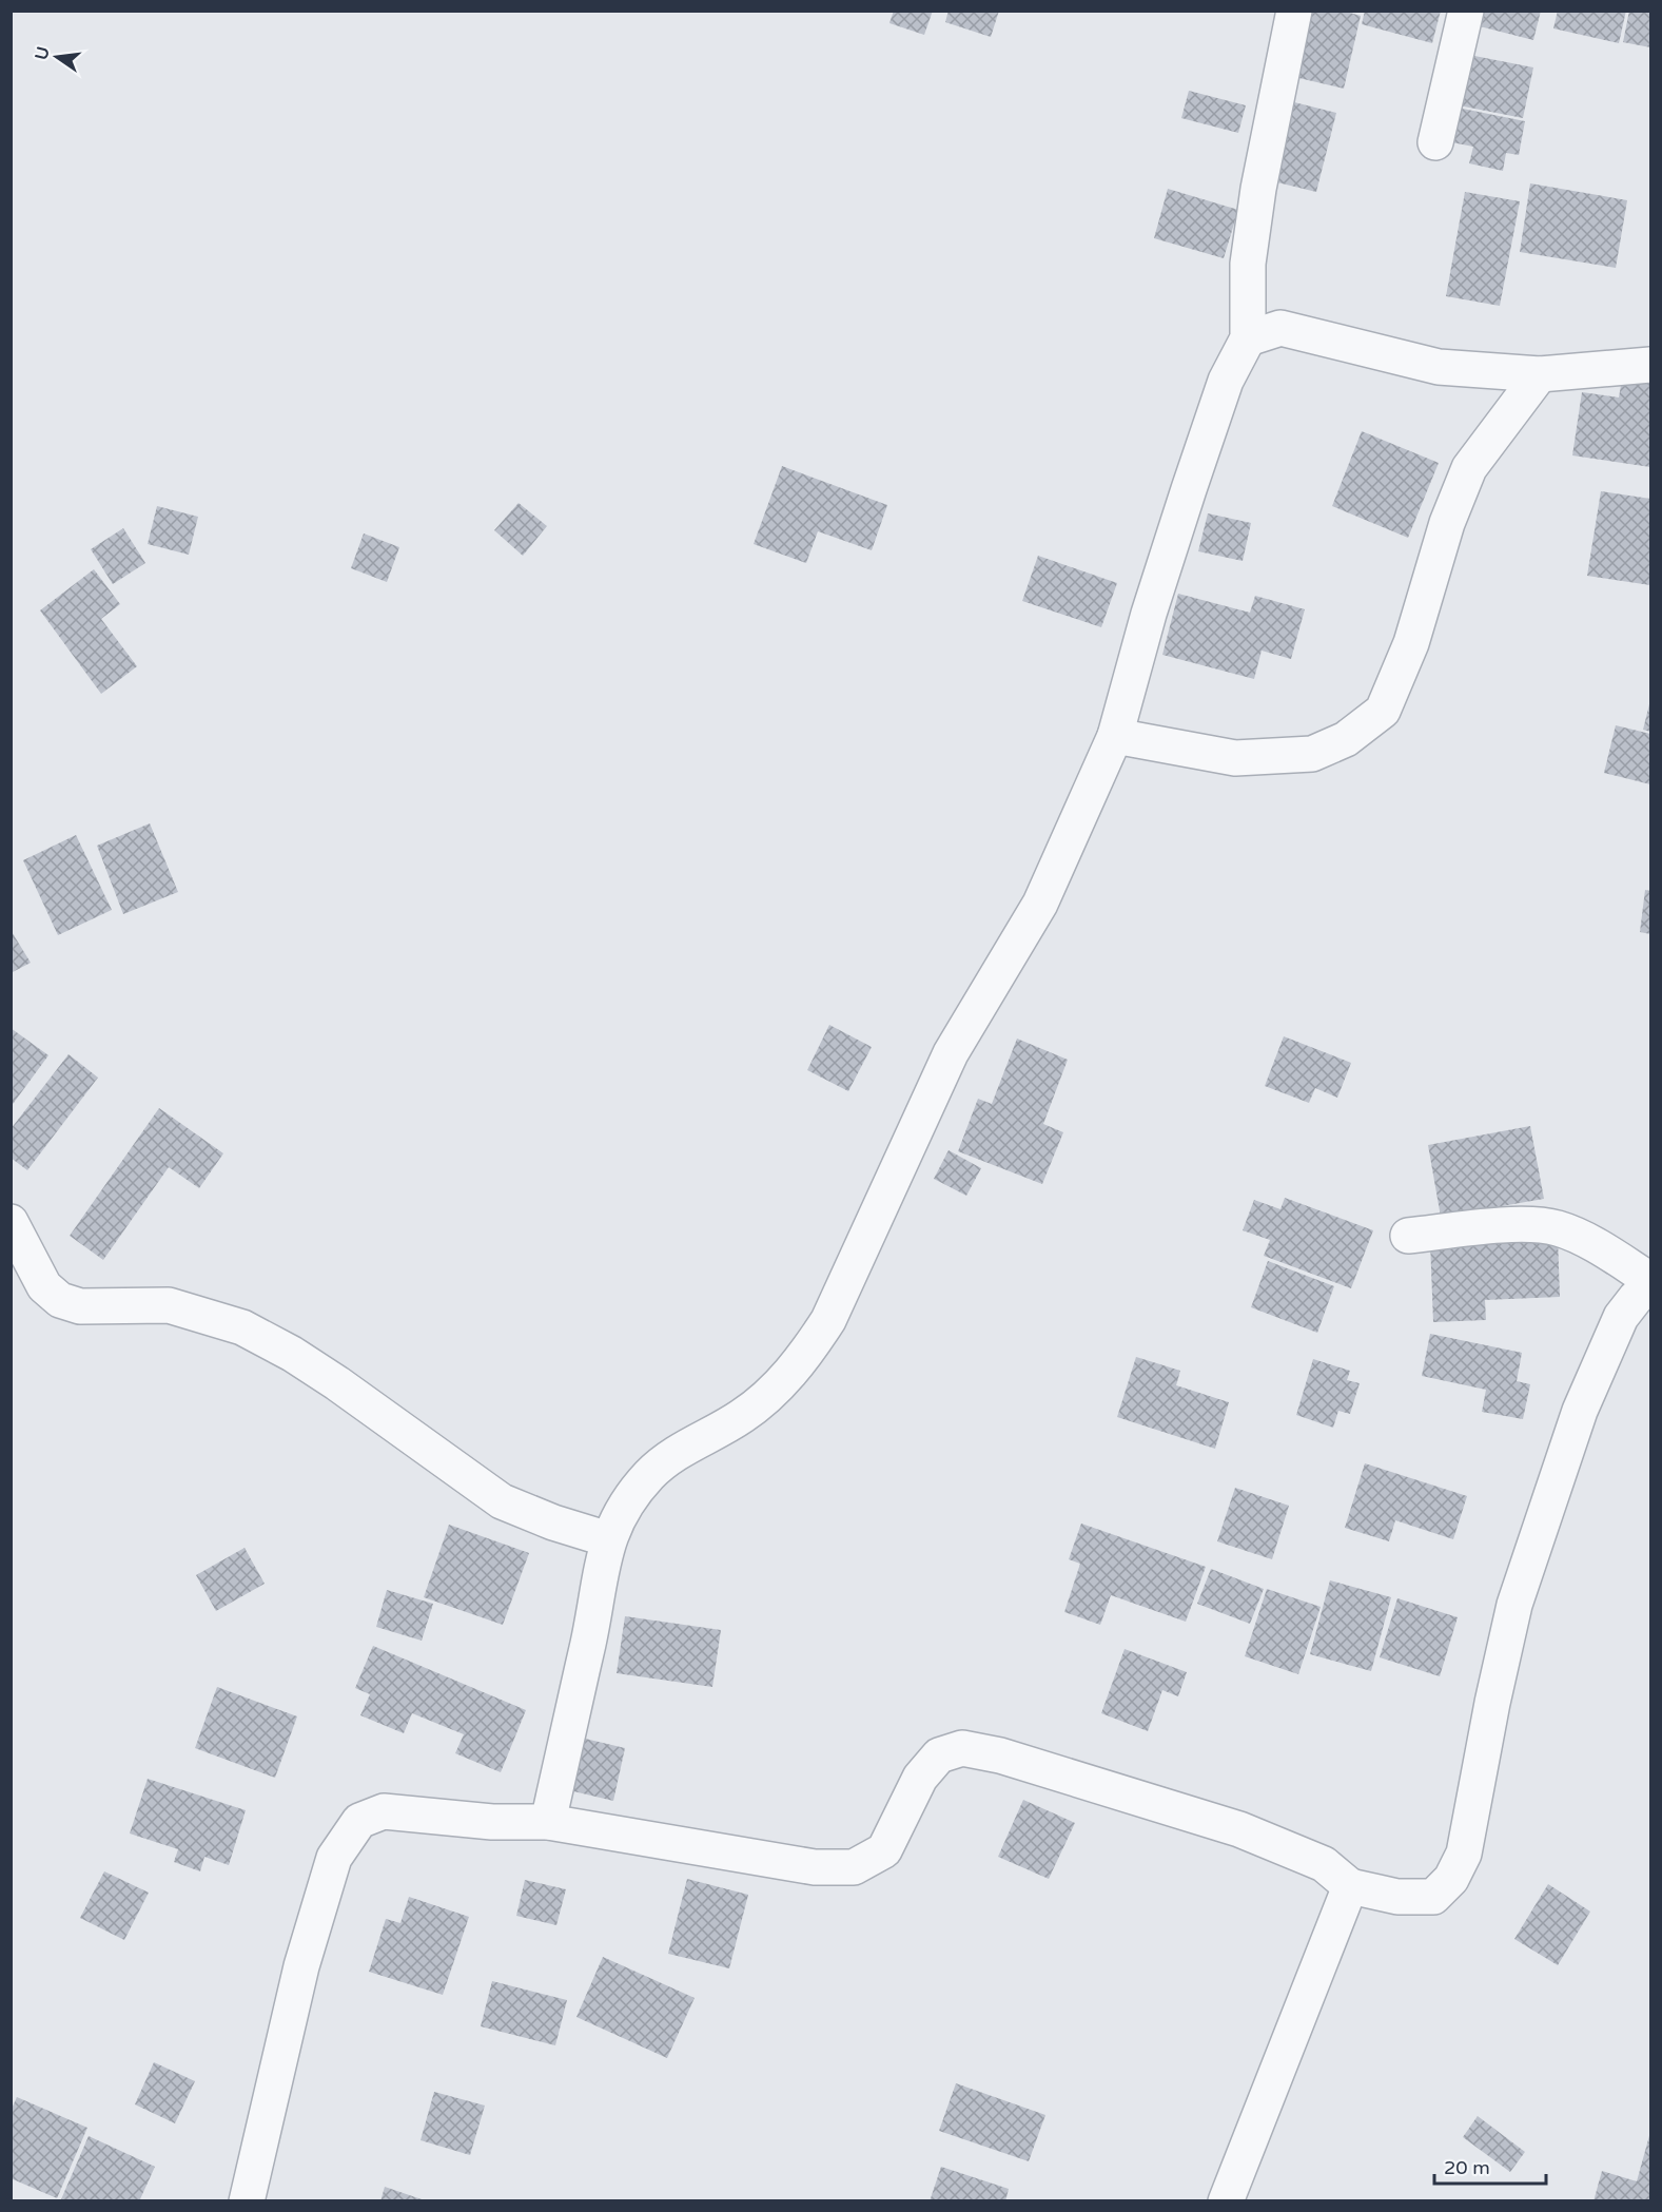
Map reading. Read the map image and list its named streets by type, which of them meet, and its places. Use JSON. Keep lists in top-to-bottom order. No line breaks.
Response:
{"scale_bar":"20 m","north":"left"}
